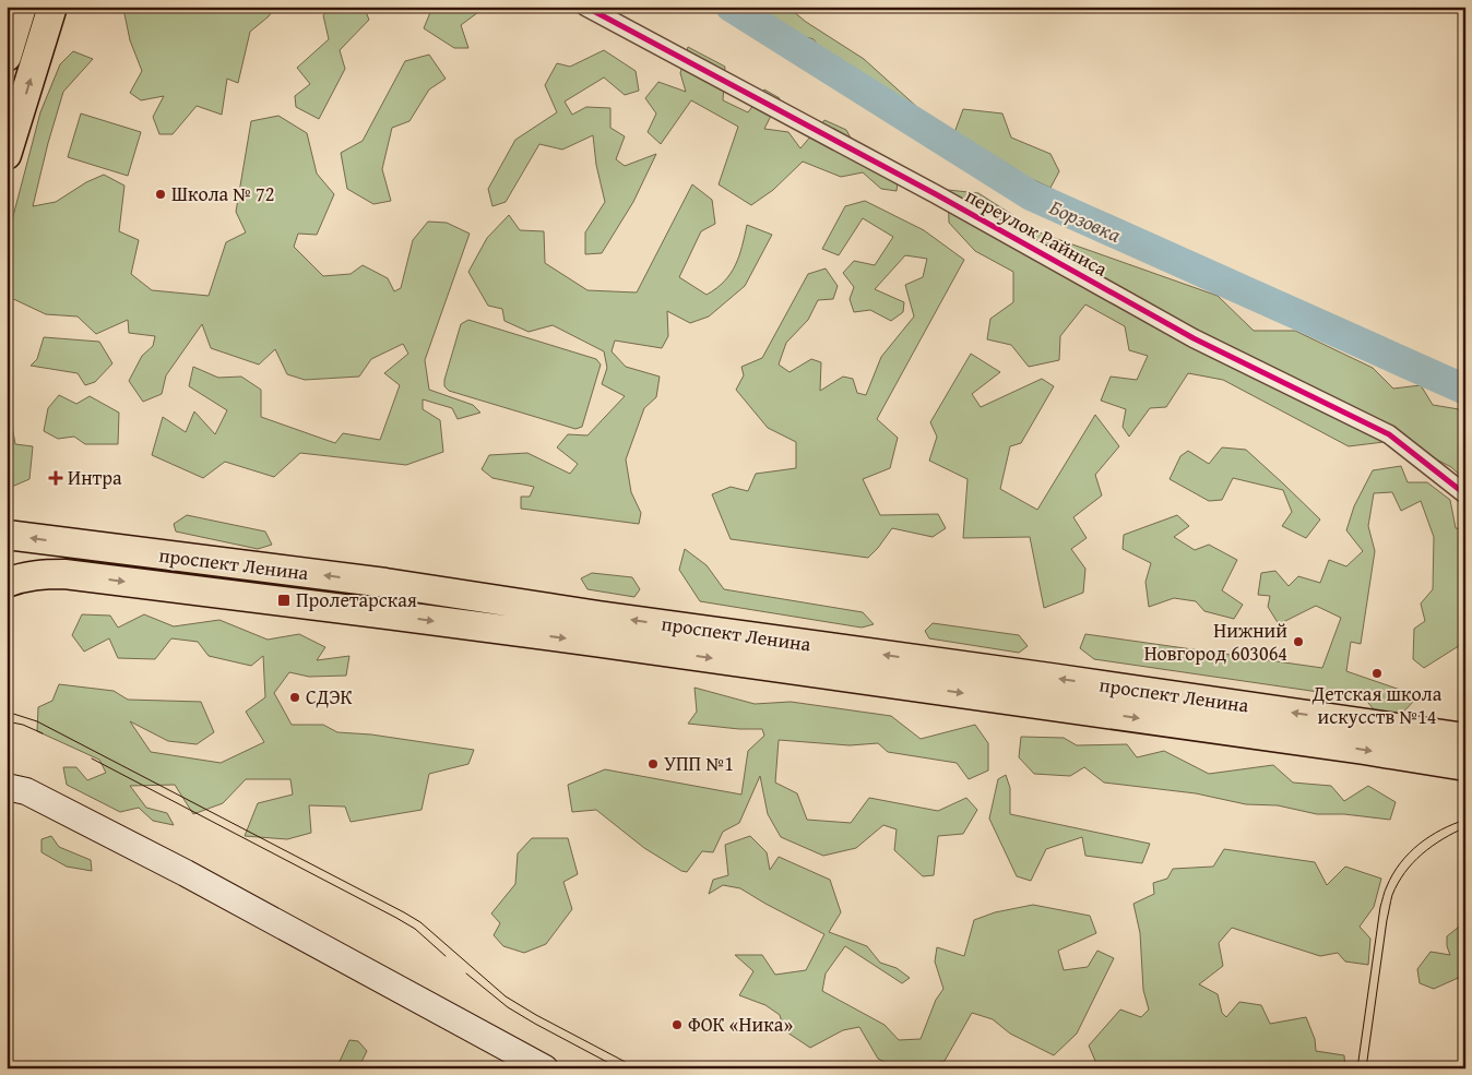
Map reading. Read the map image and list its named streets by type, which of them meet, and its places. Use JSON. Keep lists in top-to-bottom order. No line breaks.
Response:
{"streets":{"main road":["проспект Ленина"],"street":["переулок Райниса"]},"water":["Борзовка"],"places":{"other":["Школа № 72","Нижний Новгород 603064","Детская школа искусств №14","СДЭК","УПП №1","ФОК «Ника»"],"health":["Интра"],"transit":["Пролетарская"]}}
